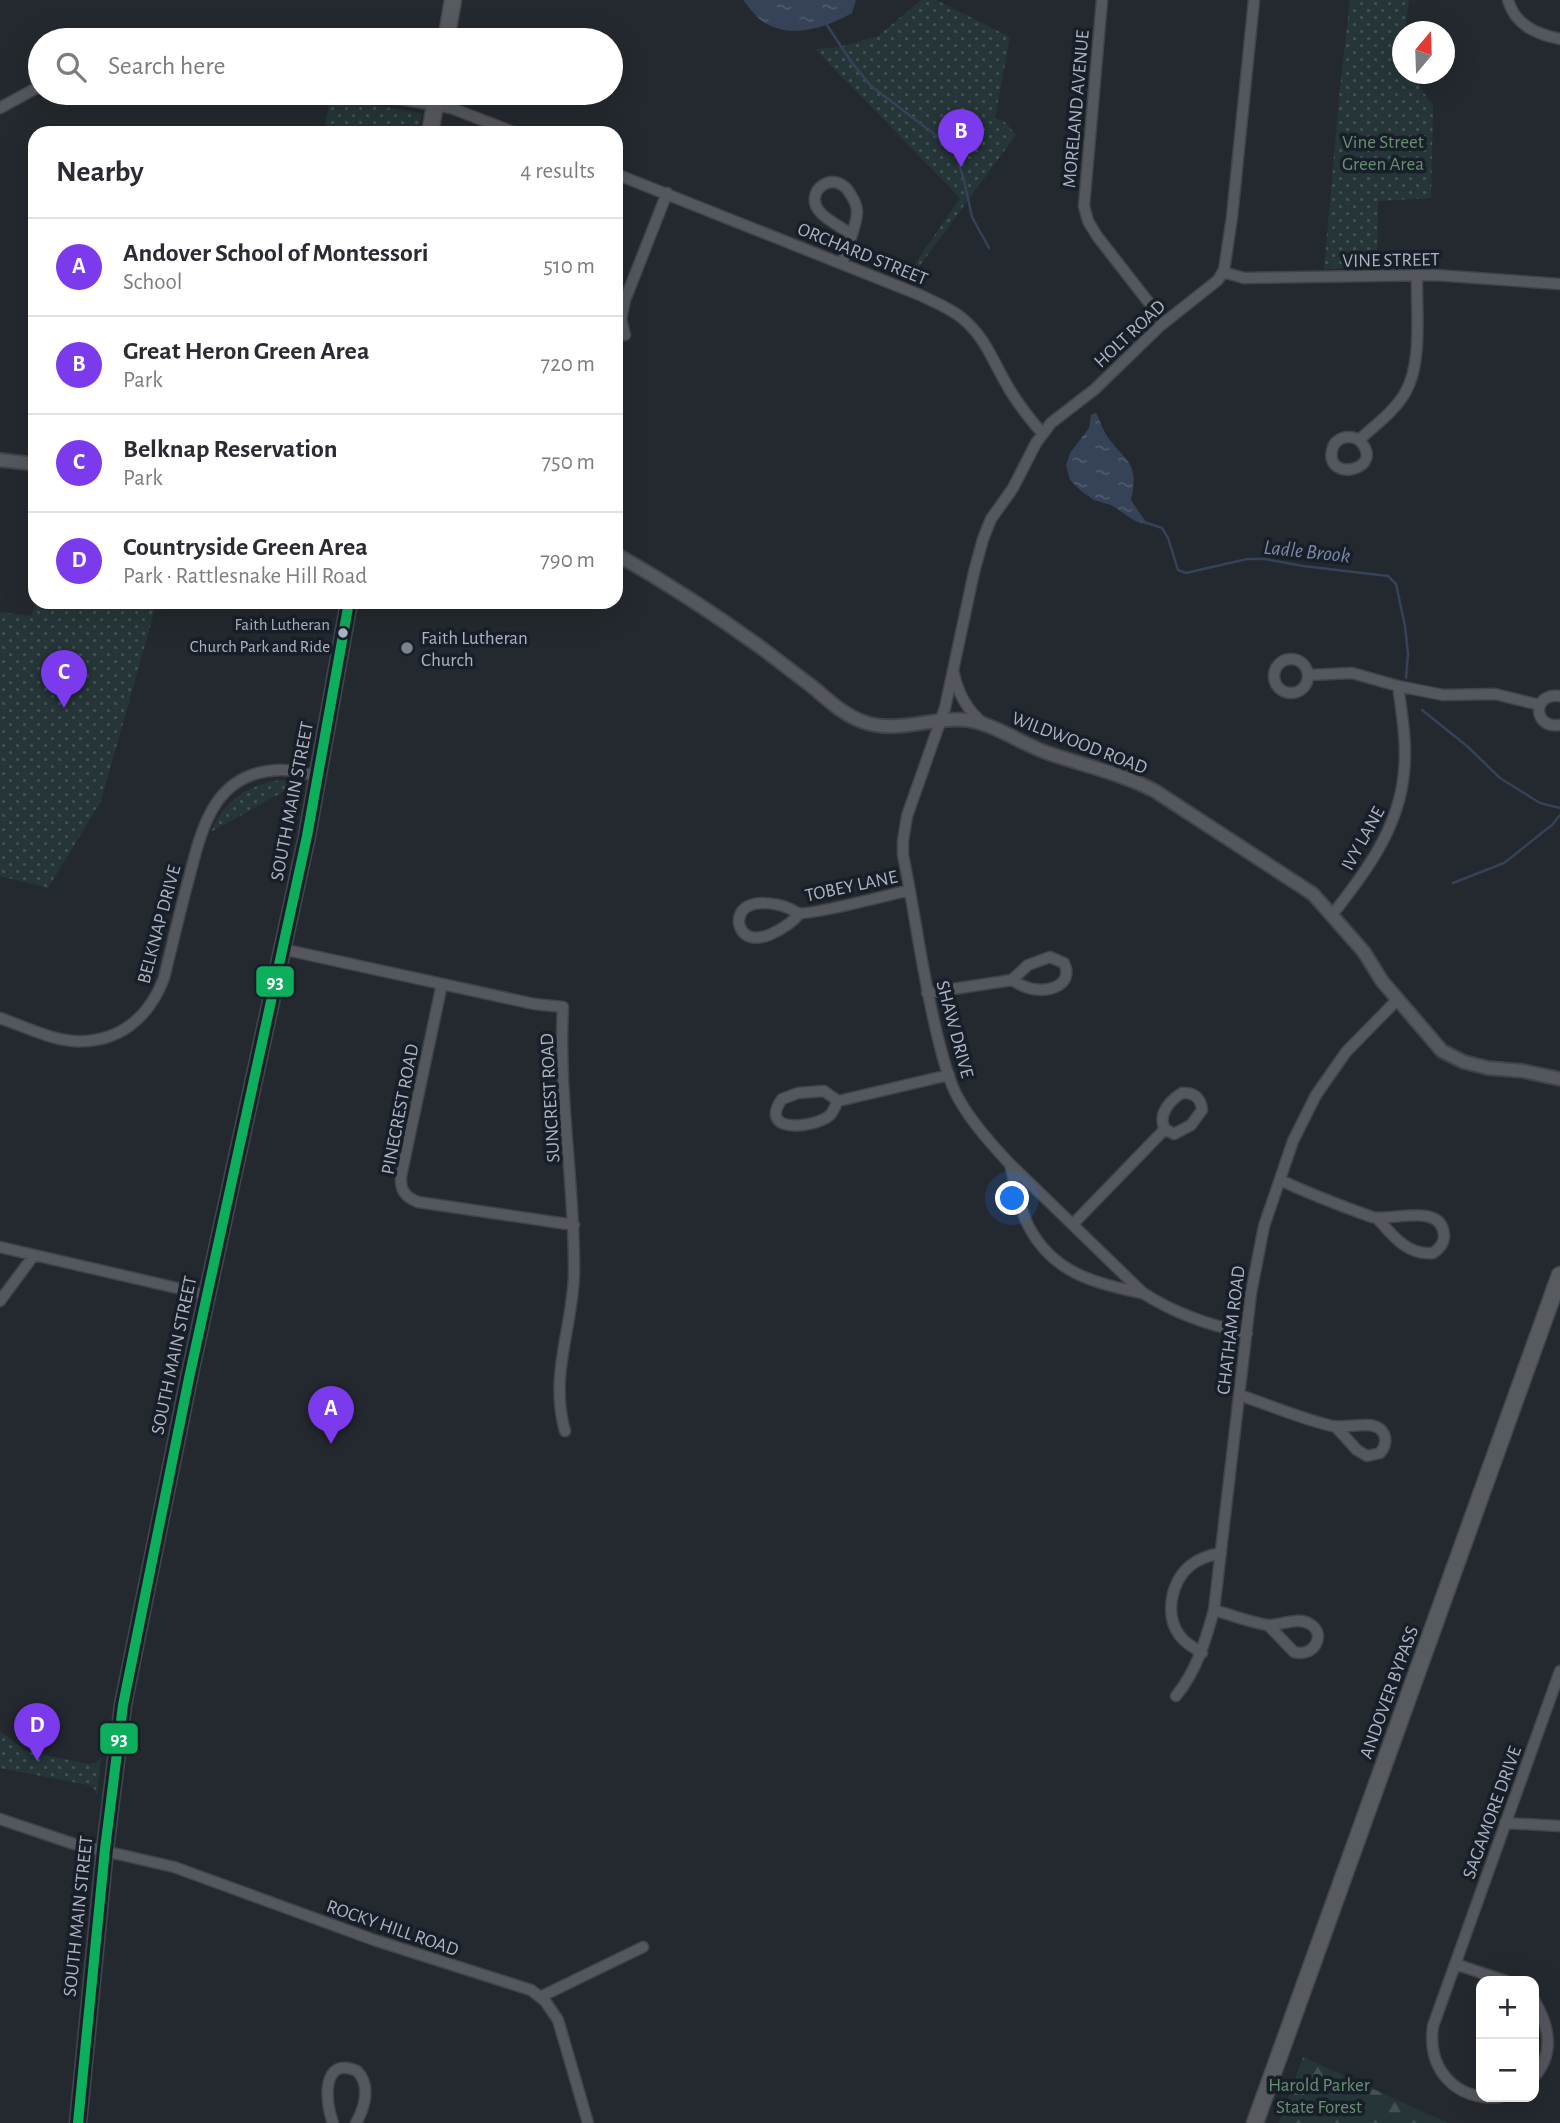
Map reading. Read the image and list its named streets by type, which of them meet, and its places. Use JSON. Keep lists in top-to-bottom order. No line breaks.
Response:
{"streets":{"main road":["SOUTH MAIN STREET","ANDOVER BYPASS"],"street":["MORELAND AVENUE","ORCHARD STREET","VINE STREET","HOLT ROAD","WILDWOOD ROAD","IVY LANE","TOBEY LANE","BELKNAP DRIVE","SHAW DRIVE","SUNCREST ROAD","PINECREST ROAD","CHATHAM ROAD","SAGAMORE DRIVE","ROCKY HILL ROAD"]},"crossings":[["MORELAND AVENUE","HOLT ROAD"],["ORCHARD STREET","HOLT ROAD"],["VINE STREET","HOLT ROAD"],["HOLT ROAD","WILDWOOD ROAD"],["HOLT ROAD","SHAW DRIVE"],["WILDWOOD ROAD","IVY LANE"],["WILDWOOD ROAD","SHAW DRIVE"],["WILDWOOD ROAD","CHATHAM ROAD"],["SOUTH MAIN STREET","BELKNAP DRIVE"],["SOUTH MAIN STREET","SUNCREST ROAD"],["SOUTH MAIN STREET","ROCKY HILL ROAD"],["TOBEY LANE","SHAW DRIVE"],["SHAW DRIVE","CHATHAM ROAD"],["SUNCREST ROAD","PINECREST ROAD"]],"water":["Ladle Brook"],"parks":["Vine Street Green Area","Harold Parker State Forest"],"places":["Faith Lutheran Church Park and Ride","Faith Lutheran Church"],"lines":["transit line 93"],"north":"top","page":{"search":"Search here","pins":["B","C","A","D"],"heading":["Nearby","4 results"],"list":[{"mark":"A","name":"Andover School of Montessori","note":"School","value":"510 m"},{"mark":"B","name":"Great Heron Green Area","note":"Park","value":"720 m"},{"mark":"C","name":"Belknap Reservation","note":"Park","value":"750 m"},{"mark":"D","name":"Countryside Green Area","note":"Park · Rattlesnake Hill Road","value":"790 m"}],"map_buttons":["+","−"]}}
